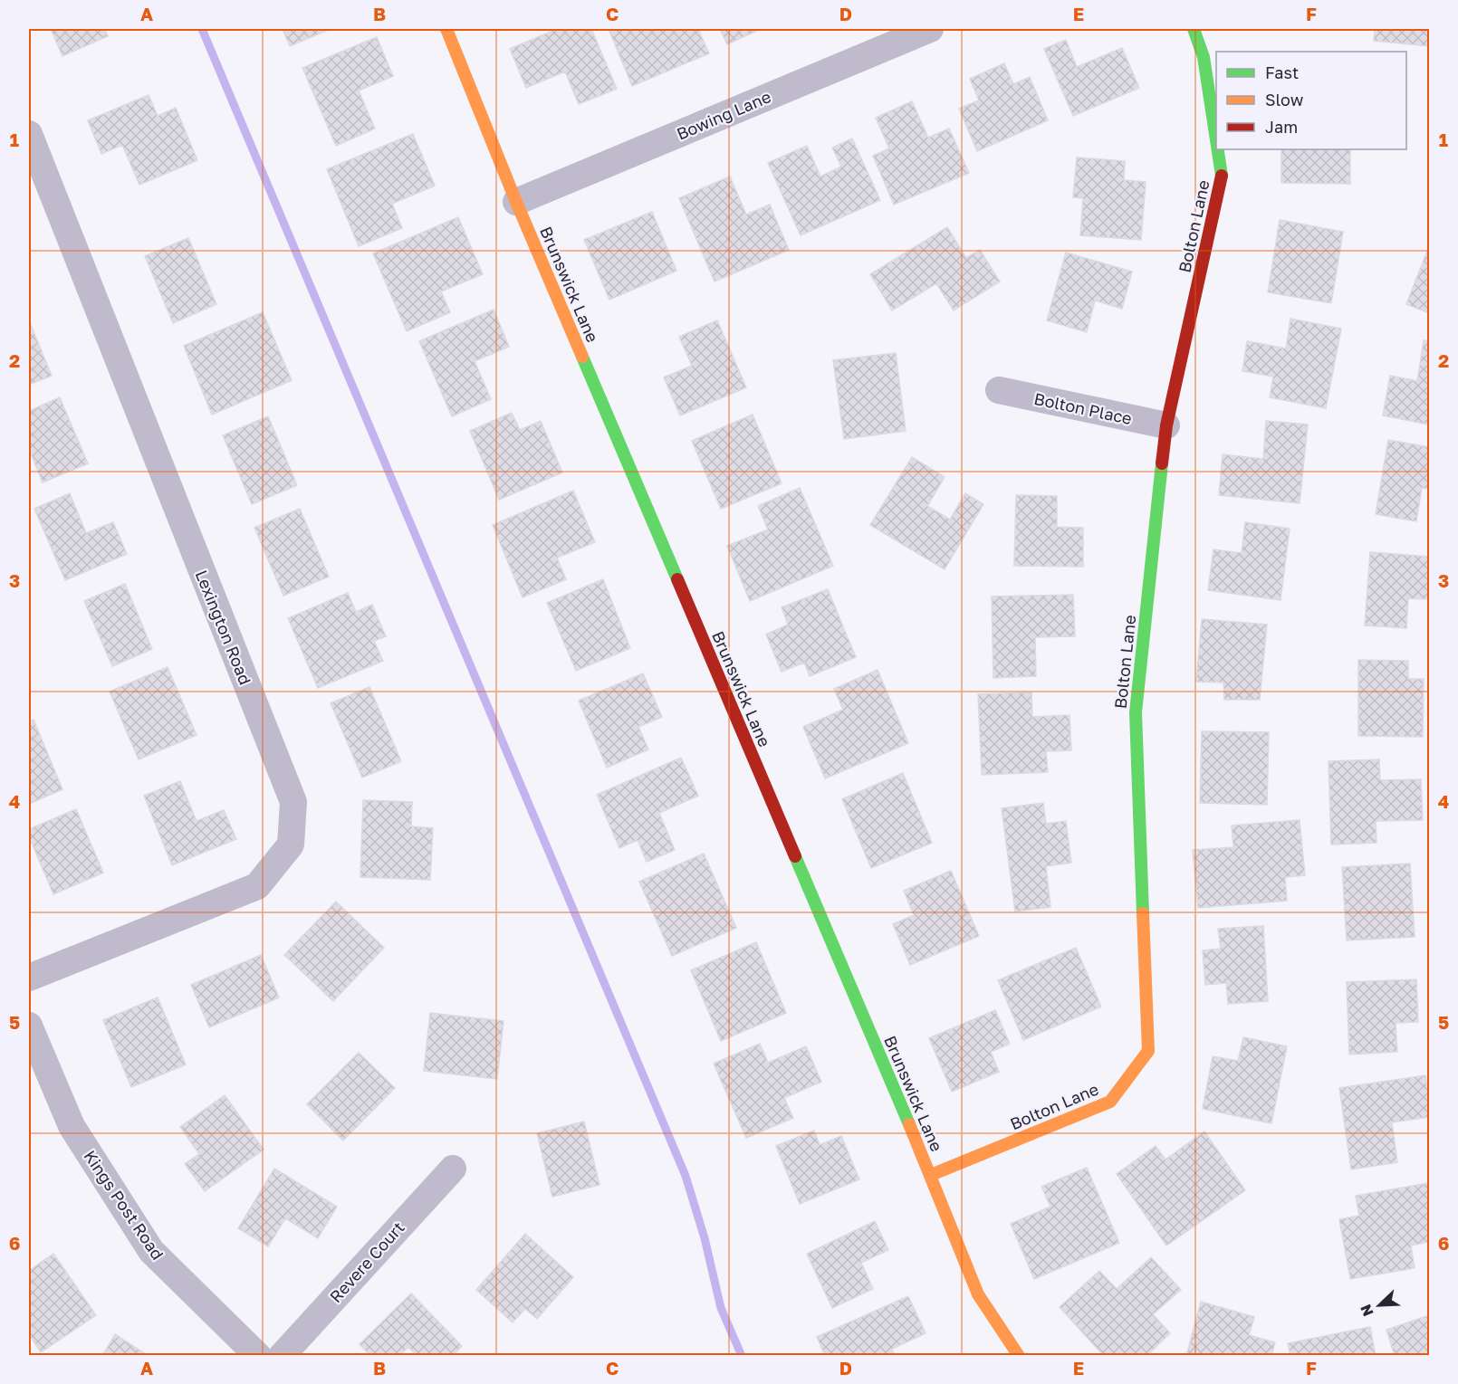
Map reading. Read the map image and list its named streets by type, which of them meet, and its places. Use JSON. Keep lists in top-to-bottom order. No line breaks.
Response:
{"streets":{"street":["Bowing Lane","Bolton Lane","Brunswick Lane","Bolton Place","Lexington Road","Kings Post Road","Revere Court"]},"crossings":[["Bowing Lane","Brunswick Lane"],["Bolton Lane","Brunswick Lane"],["Bolton Lane","Bolton Place"]],"legend":["Fast","Slow","Jam"],"north":"bottom left","grid":{"columns":["A","B","C","D","E","F"],"rows":["1","2","3","4","5","6"]}}
